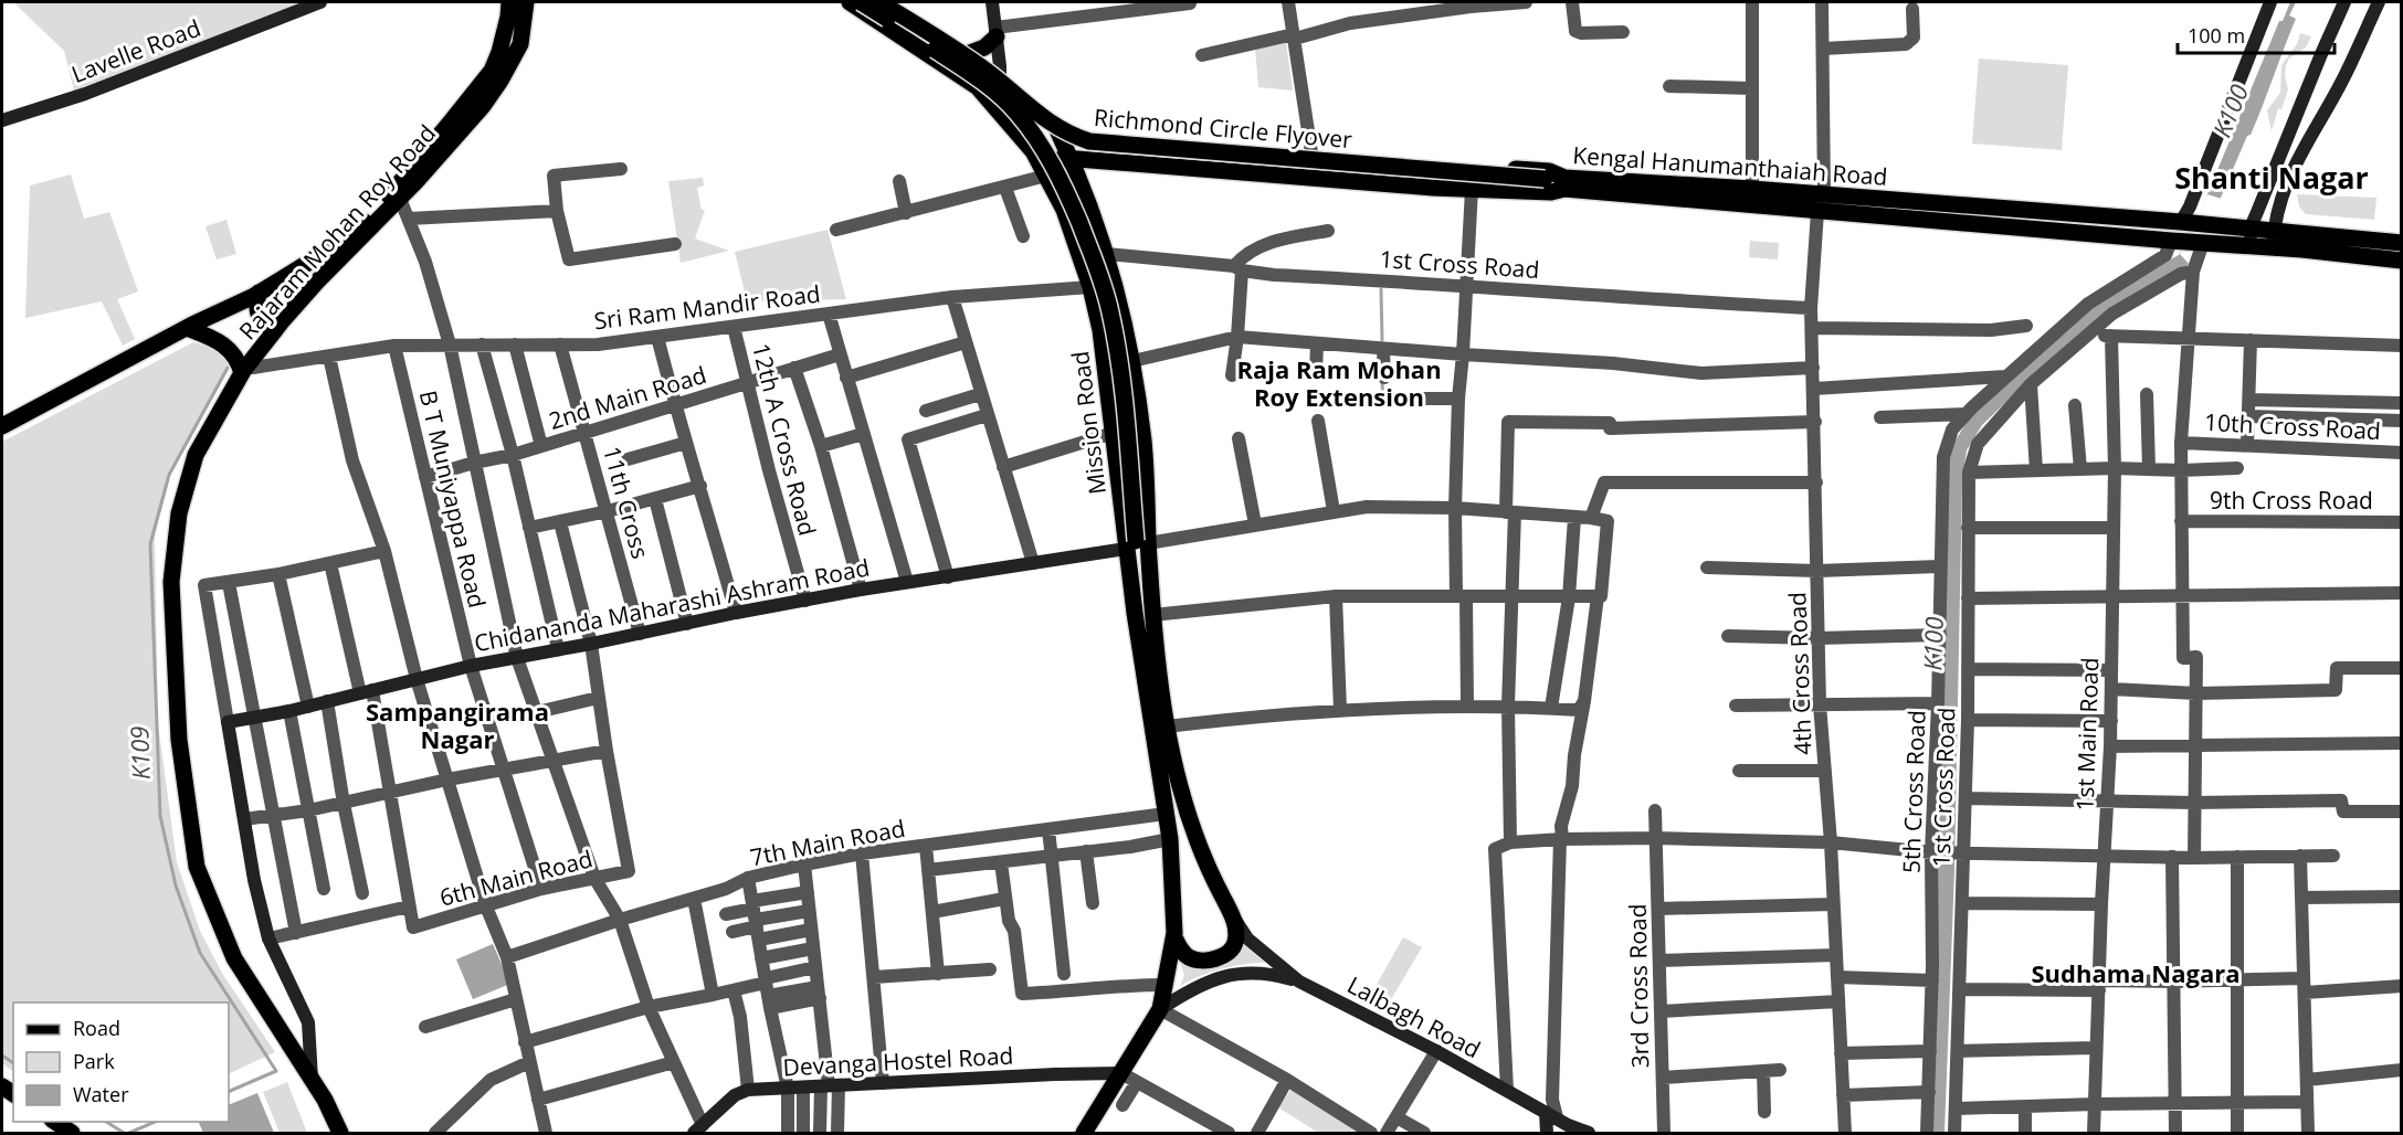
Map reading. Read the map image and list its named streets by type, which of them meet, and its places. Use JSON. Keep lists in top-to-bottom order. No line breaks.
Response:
{"streets":{"main road":["Richmond Circle Flyover","Kengal Hanumanthaiah Road","Rajaram Mohan Roy Road","Mission Road"],"street":["Lavelle Road","1st Cross Road","Sri Ram Mandir Road","2nd Main Road","10th Cross Road","12th A Cross Road","B T Muniyappa Road","9th Cross Road","11th Cross","Chidananda Maharashi Ashram Road","4th Cross Road","1st Main Road","5th Cross Road","7th Main Road","6th Main Road","3rd Cross Road","Lalbagh Road","Devanga Hostel Road"]},"crossings":[["Richmond Circle Flyover","Kengal Hanumanthaiah Road"],["Richmond Circle Flyover","Mission Road"],["Richmond Circle Flyover","Chidananda Maharashi Ashram Road"],["Richmond Circle Flyover","7th Main Road"],["Kengal Hanumanthaiah Road","Mission Road"],["Kengal Hanumanthaiah Road","4th Cross Road"],["Kengal Hanumanthaiah Road","5th Cross Road"],["Rajaram Mohan Roy Road","Sri Ram Mandir Road"],["1st Cross Road","Mission Road"],["1st Cross Road","4th Cross Road"],["Sri Ram Mandir Road","Mission Road"],["Sri Ram Mandir Road","12th A Cross Road"],["Sri Ram Mandir Road","B T Muniyappa Road"],["Sri Ram Mandir Road","11th Cross"],["2nd Main Road","12th A Cross Road"],["2nd Main Road","B T Muniyappa Road"],["2nd Main Road","11th Cross"],["Mission Road","Chidananda Maharashi Ashram Road"],["Mission Road","Lalbagh Road"],["12th A Cross Road","Chidananda Maharashi Ashram Road"],["B T Muniyappa Road","Chidananda Maharashi Ashram Road"],["B T Muniyappa Road","6th Main Road"],["11th Cross","Chidananda Maharashi Ashram Road"]],"districts":["Shanti Nagar","Raja Ram Mohan Roy Extension","Sampangirama Nagar","Sudhama Nagara"],"water":["K100","K109"],"legend":["Road","Park","Water"],"scale_bar":"100 m"}
